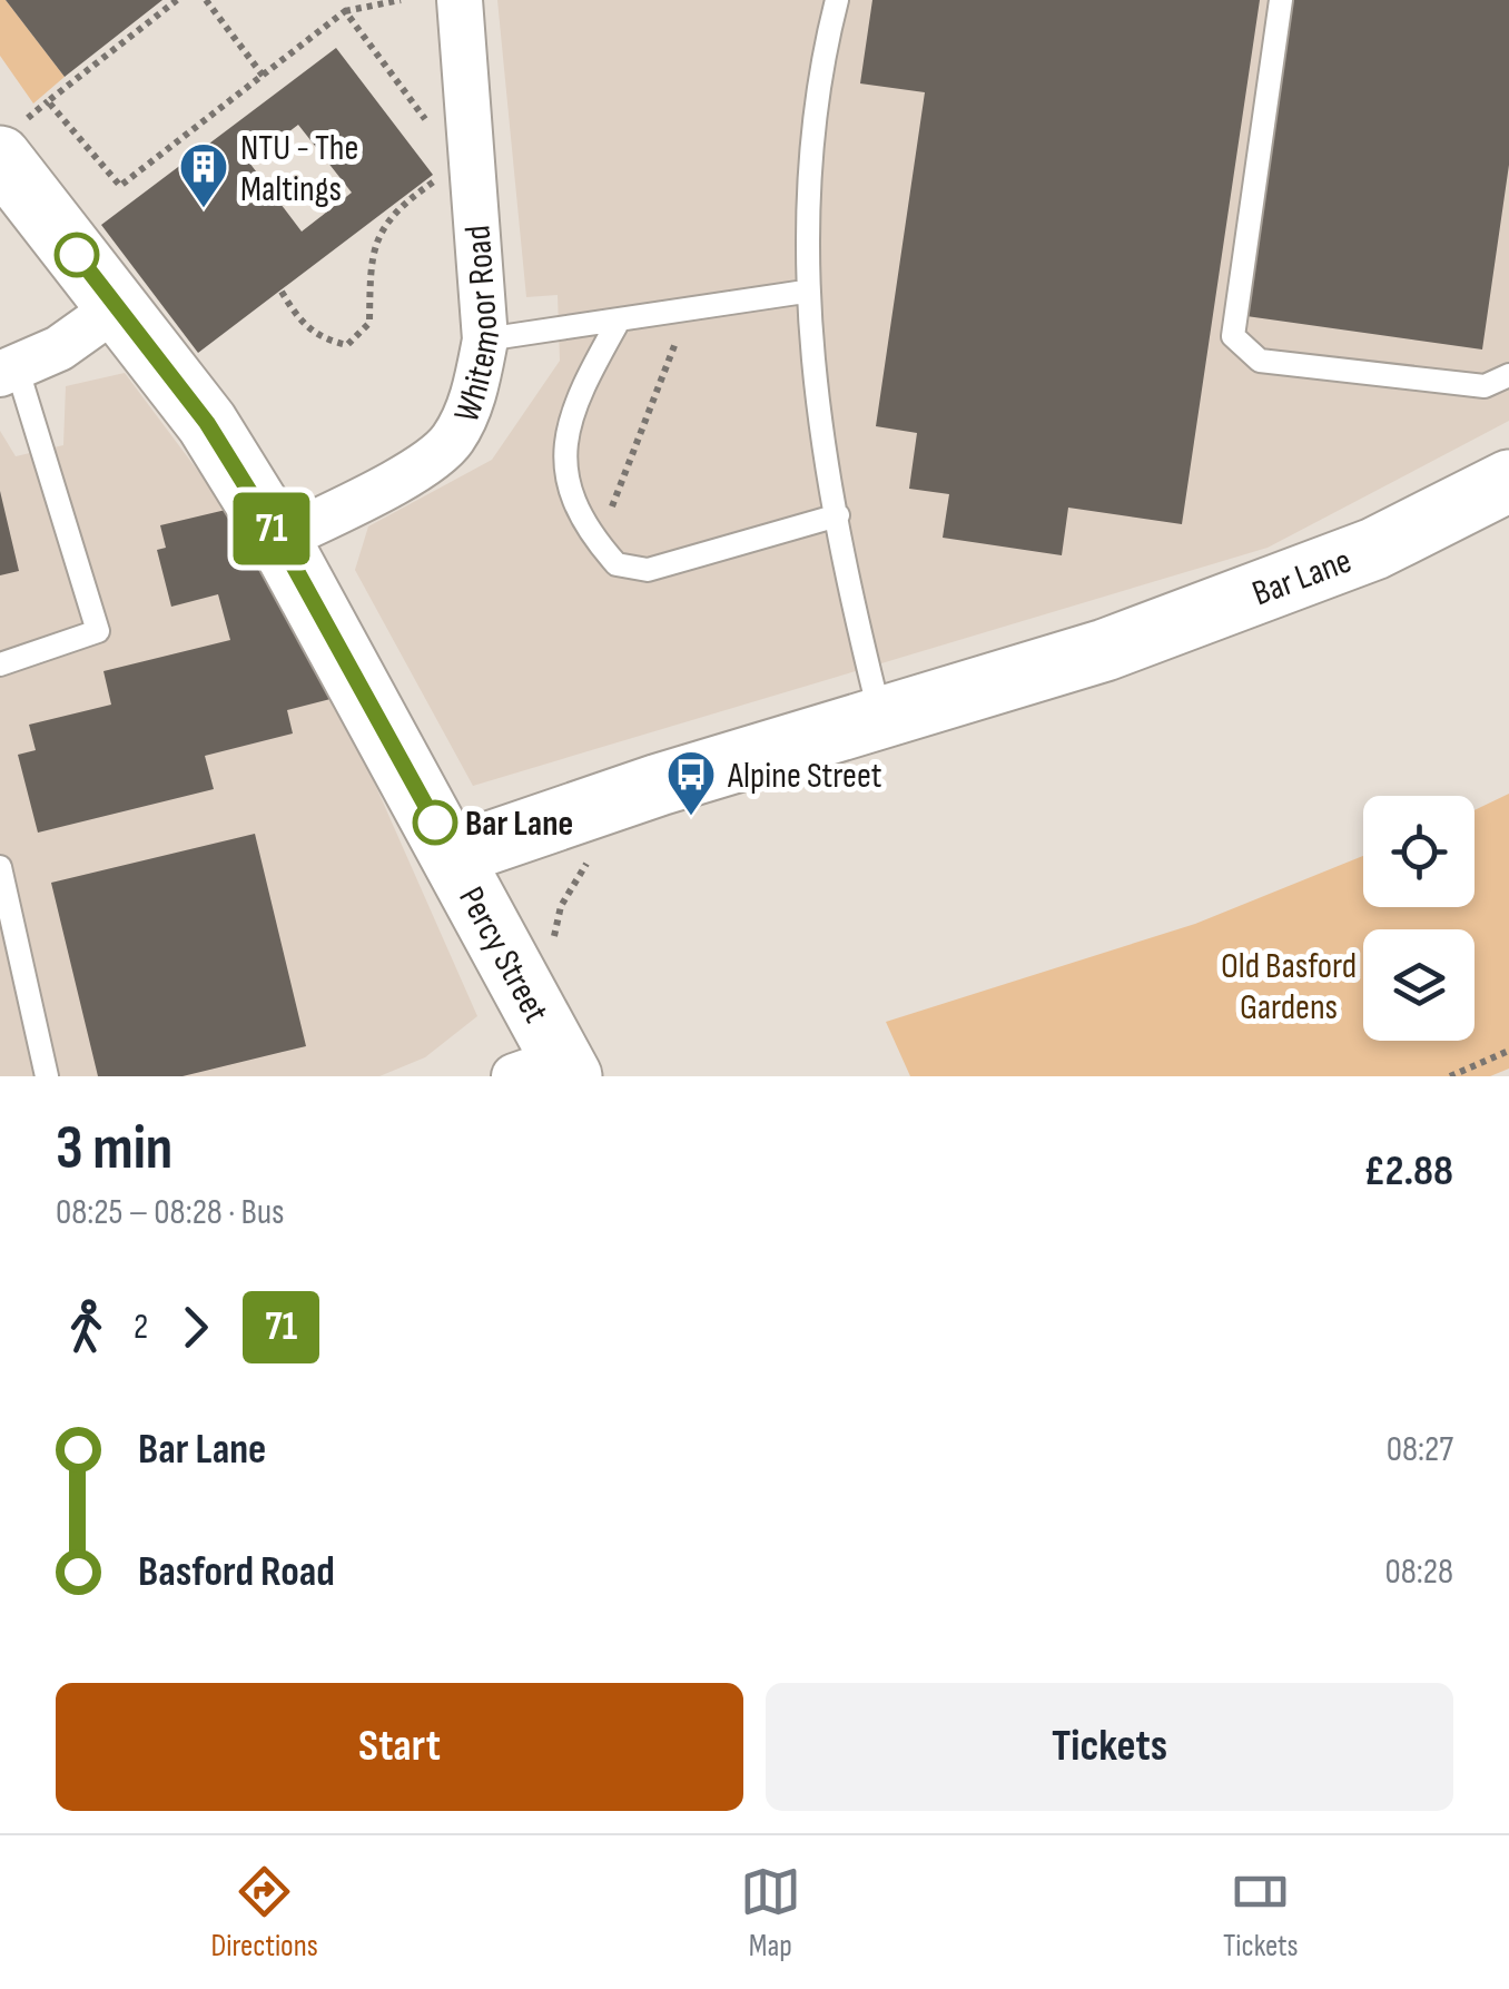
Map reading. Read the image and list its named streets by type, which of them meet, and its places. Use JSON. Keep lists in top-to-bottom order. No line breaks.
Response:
{"streets":{"street":["Whitemoor Road","Bar Lane","Percy Street"]},"crossings":[["Whitemoor Road","Percy Street"],["Bar Lane","Percy Street"]],"parks":["Old Basford Gardens"],"places":{"building":["NTU - The Maltings"],"bus stop":["Alpine Street"],"other":["Bar Lane"]},"lines":["bus line 71"],"page":{"on_map":"71","heading":["3 min","08:25 – 08:28 · Bus","£2.88"],"legs":["2","71"],"list":[{"name":"Bar Lane","value":"08:27"},{"name":"Basford Road","value":"08:28"}],"buttons":["Start","Tickets"],"tabs":["Directions","Map","Tickets"]}}
